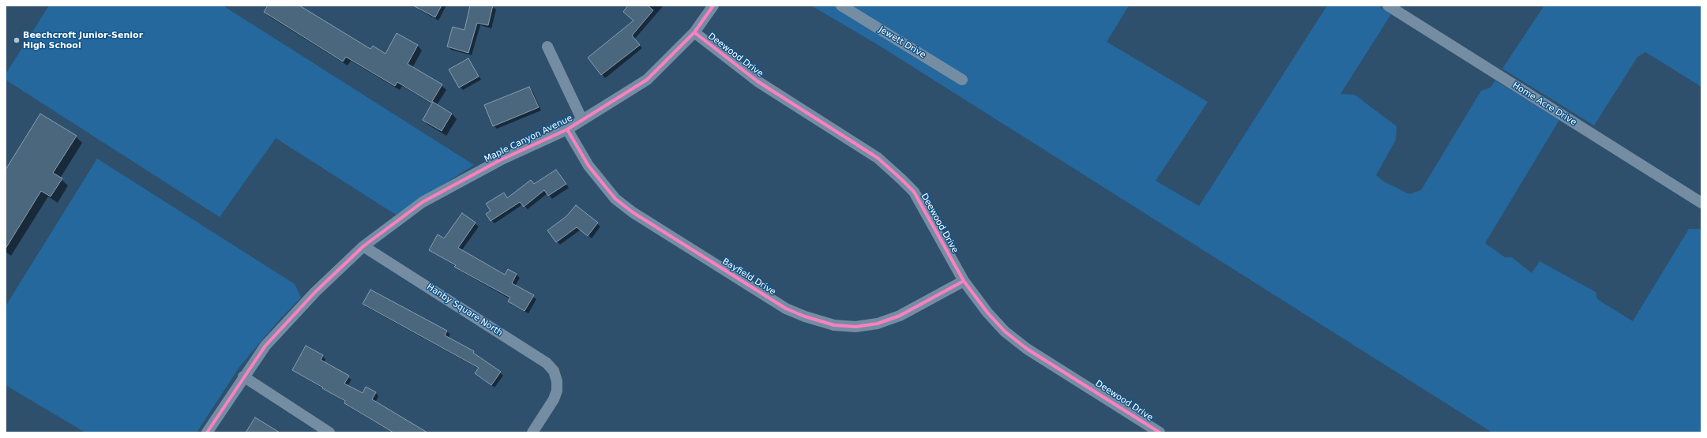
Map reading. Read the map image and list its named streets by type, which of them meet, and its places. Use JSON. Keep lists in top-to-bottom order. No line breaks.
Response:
{"streets":{"street":["Jewett Drive","Deewood Drive","Home Acre Drive","Maple Canyon Avenue","Bayfield Drive","Hanby Square North"]},"crossings":[["Deewood Drive","Maple Canyon Avenue"],["Deewood Drive","Bayfield Drive"],["Maple Canyon Avenue","Bayfield Drive"],["Maple Canyon Avenue","Hanby Square North"]],"places":["Beechcroft Junior-Senior High School"]}
